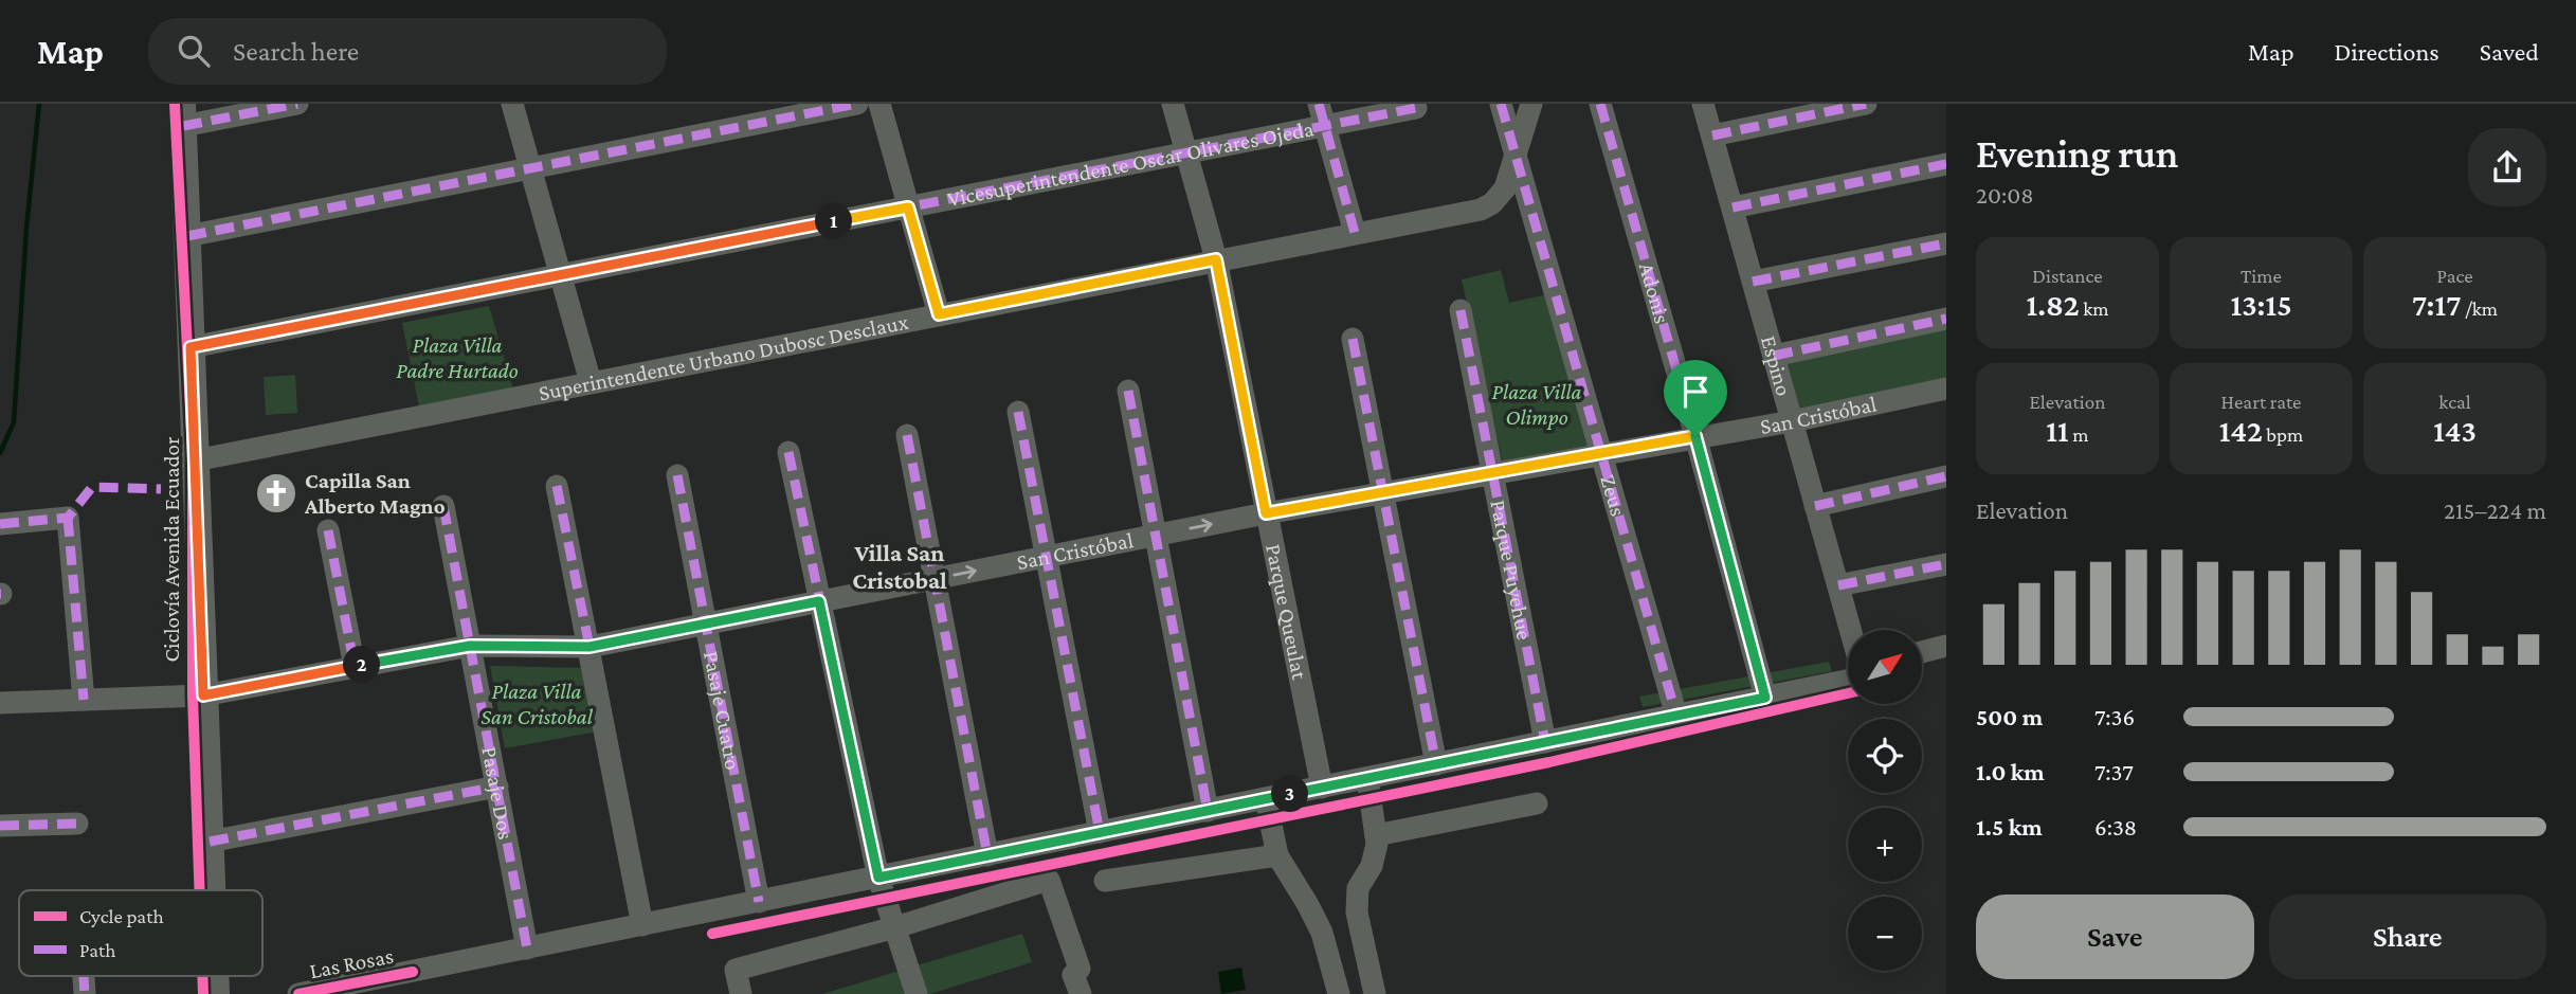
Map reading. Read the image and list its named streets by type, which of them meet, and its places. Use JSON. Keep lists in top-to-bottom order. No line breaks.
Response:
{"streets":{"street":["Vicesuperintendente Oscar Olivares Ojeda","Adonis","Superintendente Urbano Dubosc Desclaux","Espino","San Cristóbal","Zeus","Parque Puyehue","Parque Queulat","Pasaje Cuatro","Pasaje Dos","Las Rosas"],"cycle path":["Ciclovía Avenida Ecuador"]},"crossings":[["Vicesuperintendente Oscar Olivares Ojeda","Parque Queulat"],["Adonis","San Cristóbal"],["Adonis","Las Rosas"],["Superintendente Urbano Dubosc Desclaux","Zeus"],["Superintendente Urbano Dubosc Desclaux","Parque Queulat"],["Espino","San Cristóbal"],["San Cristóbal","Zeus"],["San Cristóbal","Parque Puyehue"],["San Cristóbal","Parque Queulat"],["San Cristóbal","Pasaje Cuatro"],["San Cristóbal","Pasaje Dos"],["Zeus","Las Rosas"],["Parque Puyehue","Las Rosas"],["Parque Queulat","Las Rosas"],["Pasaje Cuatro","Las Rosas"],["Pasaje Dos","Las Rosas"]],"districts":["Villa San Cristobal"],"parks":["Plaza Villa Padre Hurtado","Plaza Villa Olimpo","Plaza Villa San Cristobal"],"places":{"church":["Capilla San Alberto Magno"]},"legend":["Cycle path","Path"],"north":"top right","page":{"header":"Map","search":"Search here","nav":["Map","Directions","Saved"],"heading":["Evening run","20:08"],"pins":["1","2","3"],"stats":[["Distance","1.82 km"],["Time","13:15"],["Pace","7:17 /km"],["Elevation","11 m"],["Heart rate","142 bpm"],["kcal","143"]],"chart":["Elevation","215–224 m"],"map_buttons":["+","−"],"list":[{"name":"500 m","note":"7:36"},{"name":"1.0 km","note":"7:37"},{"name":"1.5 km","note":"6:38"}],"buttons":["Save","Share"]}}
